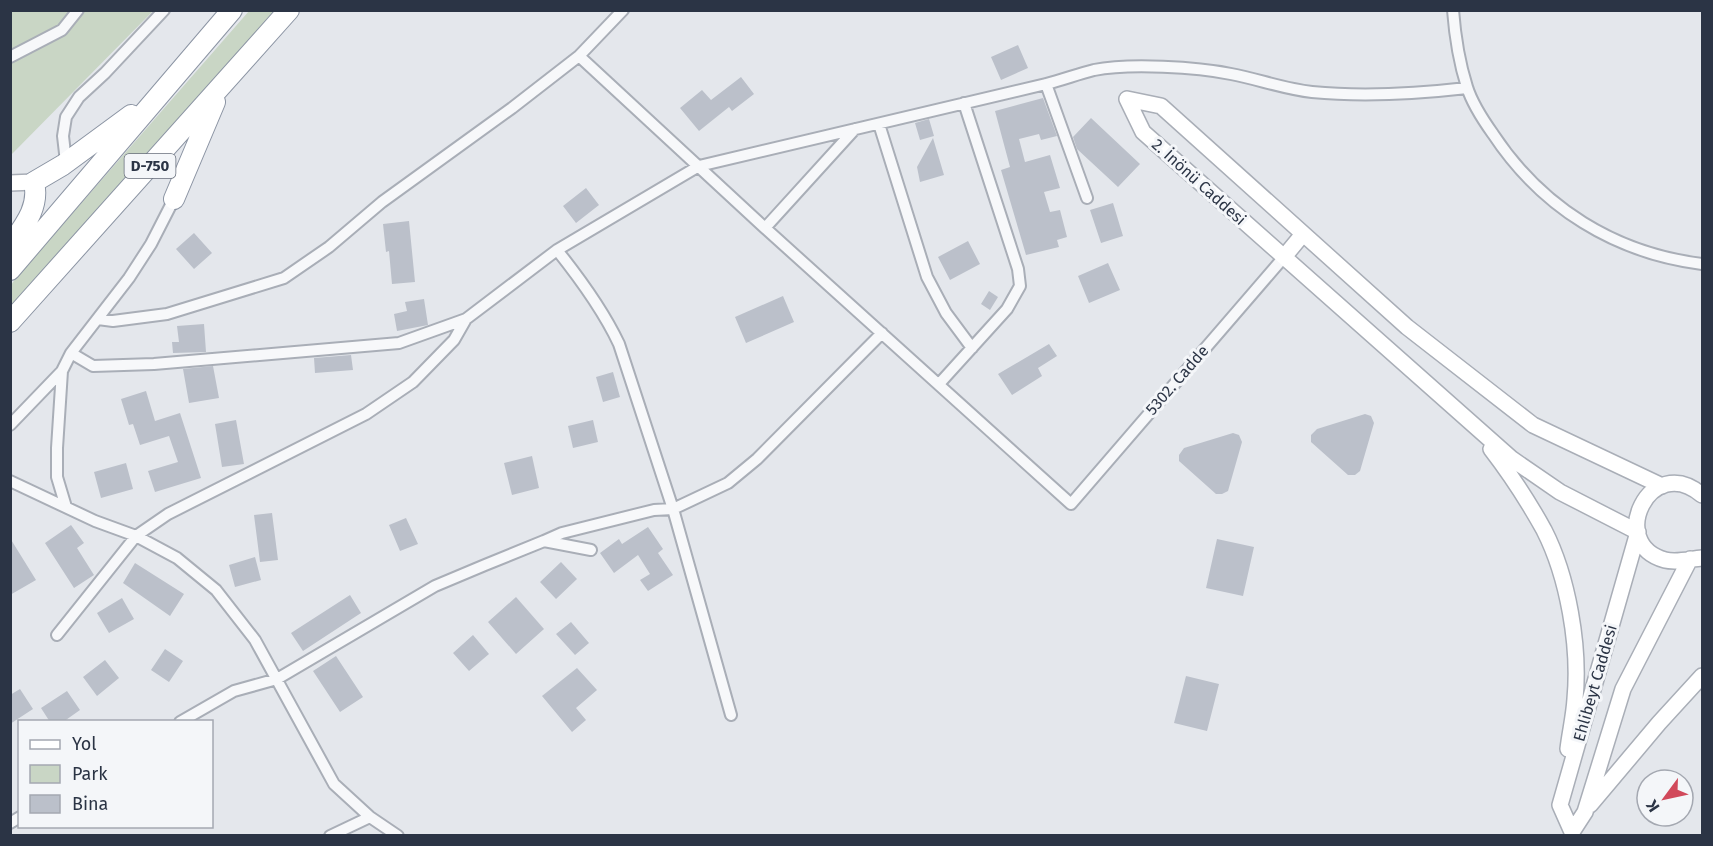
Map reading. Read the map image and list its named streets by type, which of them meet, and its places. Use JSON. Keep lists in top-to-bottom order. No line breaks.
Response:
{"streets":{"highway":["D-750"],"main road":["2. İnönü Caddesi","Ehlibeyt Caddesi"],"street":["5302. Cadde"]},"crossings":[["2. İnönü Caddesi","5302. Cadde"],["2. İnönü Caddesi","Ehlibeyt Caddesi"]],"legend":["Yol","Park","Bina"],"north":"bottom left"}
